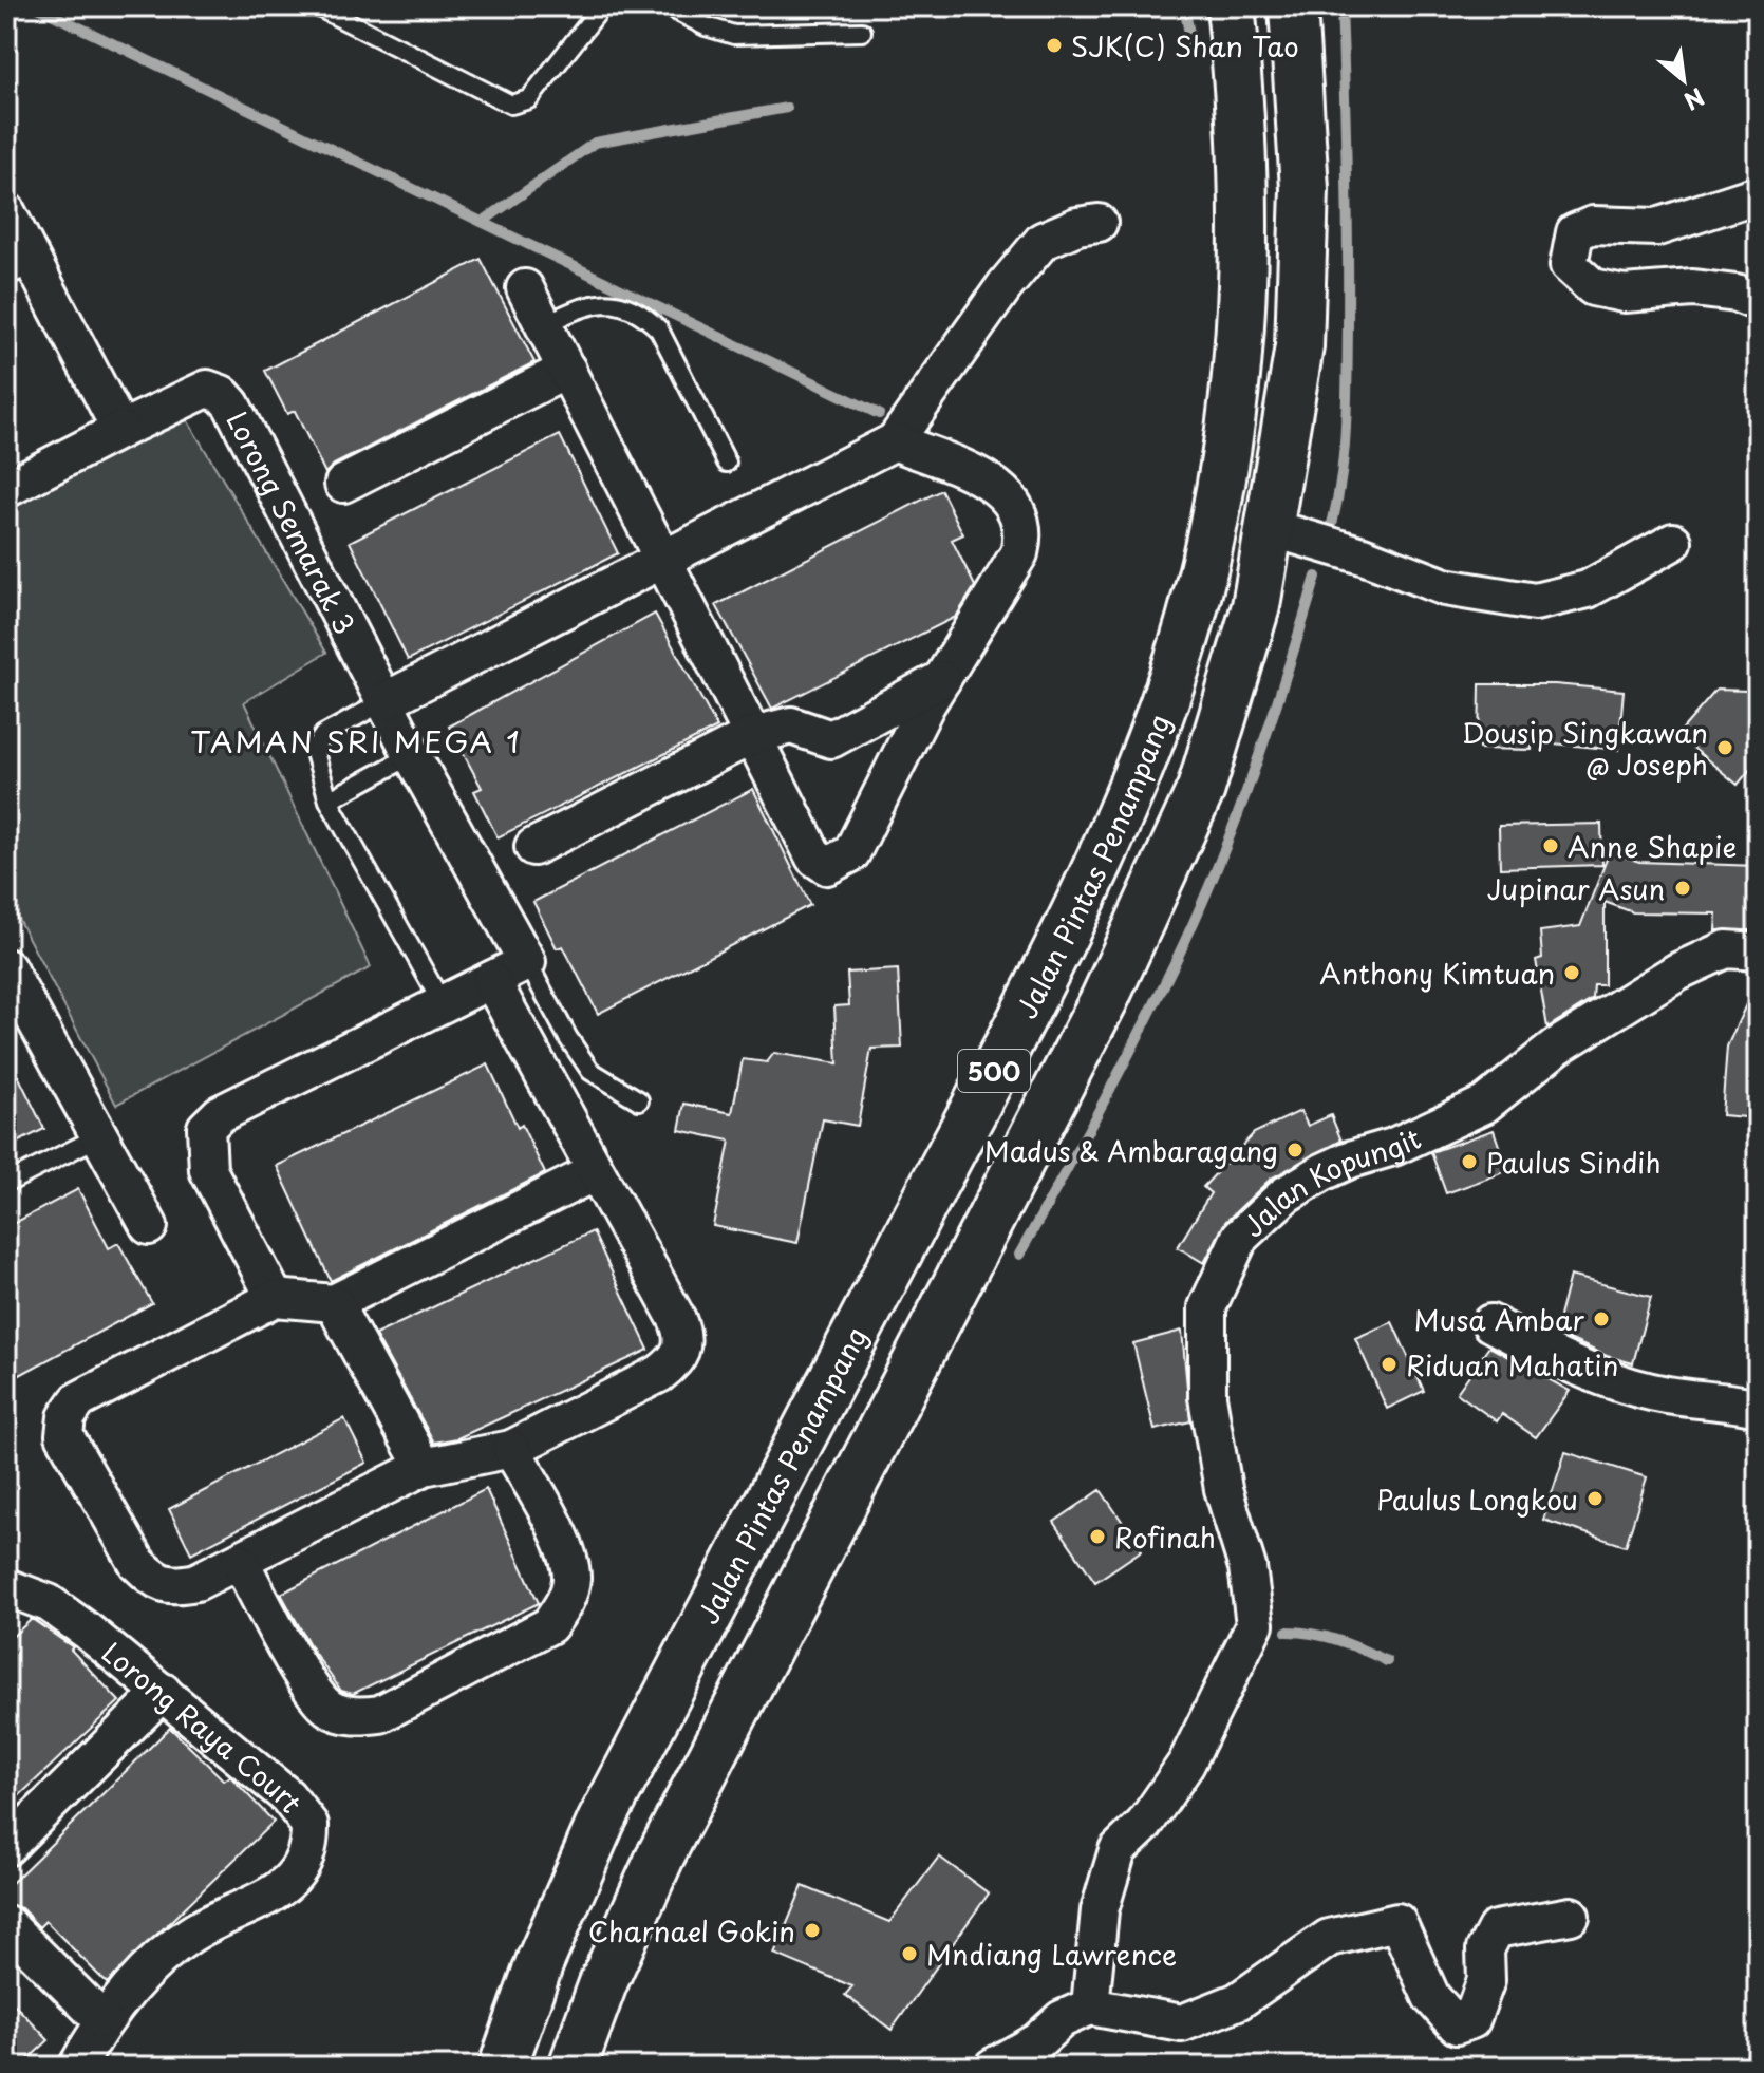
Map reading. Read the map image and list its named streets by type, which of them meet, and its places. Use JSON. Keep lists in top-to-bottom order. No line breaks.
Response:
{"streets":{"main road":["Jalan Pintas Penampang","500"],"street":["Lorong Semarak 3","Jalan Kopungit","Lorong Raya Court"]},"districts":["TAMAN SRI MEGA 1"],"places":["SJK(C) Shan Tao","Dousip Singkawan @ Joseph","Anne Shapie","Jupinar Asun","Anthony Kimtuan","Madus & Ambaragang","Paulus Sindih","Musa Ambar","Riduan Mahatin","Paulus Longkou","Rofinah","Charnael Gokin","Mndiang Lawrence"],"north":"bottom right"}
